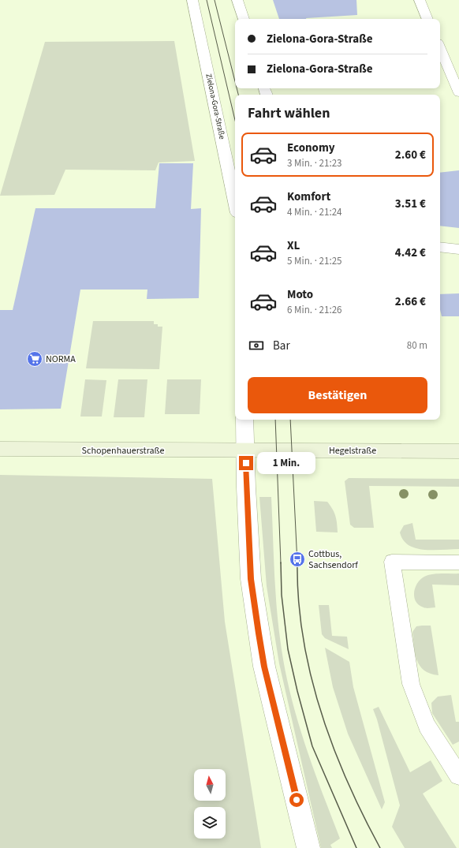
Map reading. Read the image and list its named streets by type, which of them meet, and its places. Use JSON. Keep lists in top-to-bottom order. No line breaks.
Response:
{"streets":{"street":["Zielona-Gora-Straße","Schopenhauerstraße","Hegelstraße"]},"crossings":[["Schopenhauerstraße","Hegelstraße"]],"places":{"supermarket":["NORMA"],"bus stop":["Cottbus, Sachsendorf"]},"north":"top","page":{"banner":["Zielona-Gora-Straße","Zielona-Gora-Straße"],"heading":"Fahrt wählen","list":[{"name":"Economy","note":"3 Min. · 21:23","value":"2.60 €"},{"name":"Komfort","note":"4 Min. · 21:24","value":"3.51 €"},{"name":"XL","note":"5 Min. · 21:25","value":"4.42 €"},{"name":"Moto","note":"6 Min. · 21:26","value":"2.66 €"}],"pay":["Bar","80 m"],"buttons":"Bestätigen","bubble":"1 Min."}}
